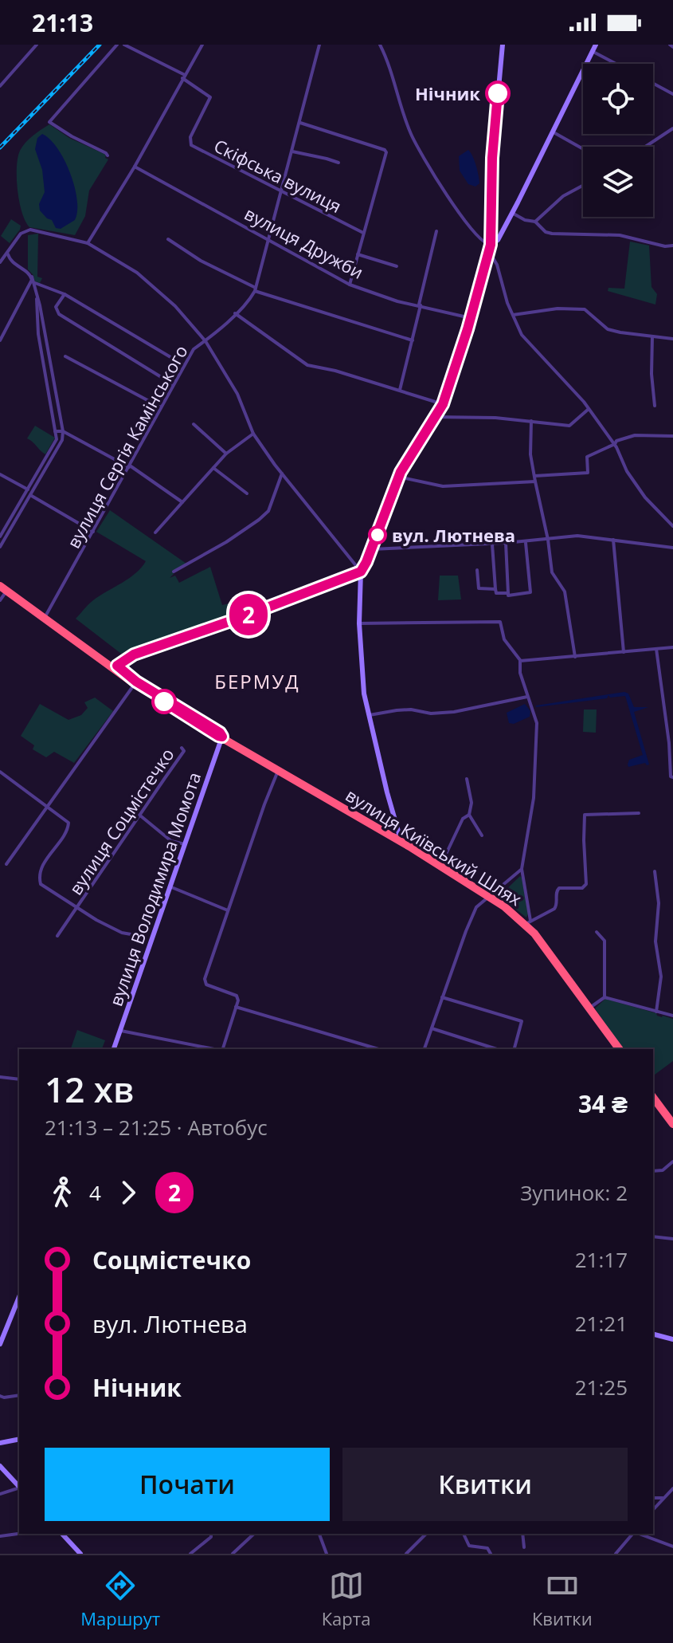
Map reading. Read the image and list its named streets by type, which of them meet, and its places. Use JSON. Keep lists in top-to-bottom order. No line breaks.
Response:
{"streets":{"highway":["вулиця Київський Шлях"],"street":["Скіфська вулиця","вулиця Дружби","вулиця Сергія Камінського","вулиця Соцмістечко","вулиця Володимира Момота"]},"crossings":[["Скіфська вулиця","вулиця Сергія Камінського"],["вулиця Дружби","вулиця Сергія Камінського"],["вулиця Сергія Камінського","вулиця Київський Шлях"],["вулиця Київський Шлях","вулиця Володимира Момота"]],"districts":["БЕРМУД"],"places":["Нічник","вул. Лютнева"],"lines":["bus line 2"],"page":{"status":"21:13","on_map":"2","heading":["12 хв","21:13 – 21:25 · Автобус","34 ₴"],"legs":["4","2","Зупинок: 2"],"list":[{"name":"Соцмістечко","value":"21:17"},{"name":"вул. Лютнева","value":"21:21"},{"name":"Нічник","value":"21:25"}],"buttons":["Почати","Квитки"],"tabs":["Маршрут","Карта","Квитки"]}}
